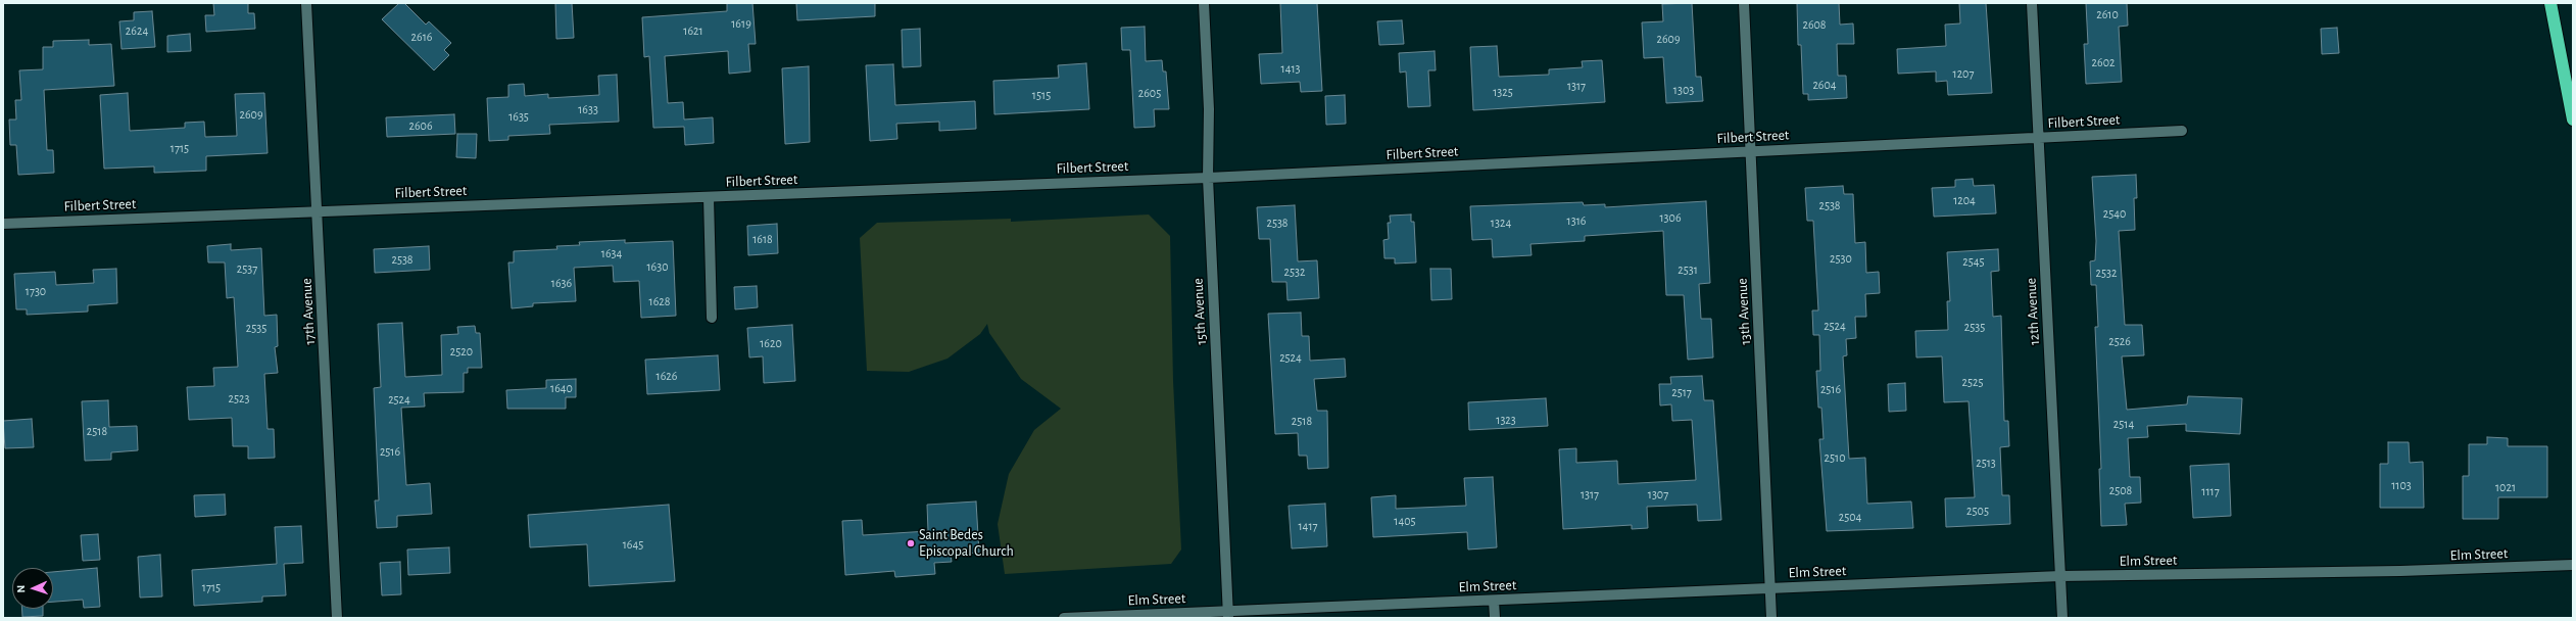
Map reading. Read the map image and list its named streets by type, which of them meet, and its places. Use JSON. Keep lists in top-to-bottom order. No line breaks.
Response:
{"streets":{"street":["Filbert Street","17th Avenue","15th Avenue","13th Avenue","12th Avenue","Elm Street"]},"crossings":[["Filbert Street","17th Avenue"],["Filbert Street","15th Avenue"],["Filbert Street","13th Avenue"],["Filbert Street","12th Avenue"],["15th Avenue","Elm Street"],["13th Avenue","Elm Street"],["12th Avenue","Elm Street"]],"places":["Saint Bedes Episcopal Church"],"house_numbers":["2610","1619","2608","2624","1621","2616","2609","2602","1413","1207","2604","1317","1303","1325","2605","1515","1633","2609","1635","2606","1715","1204","2538","2540","1306","1316","2538","1324","1618","1634","2530","2538","2545","1630","2537","2531","2532","2532","1636","1730","1628","2524","2535","2535","2526","1620","2520","2524","1626","2525","1640","2516","2517","2523","2524","1323","2518","2514","2518","2516","2510","2513","1103","1021","2508","1117","1317","1307","2505","2504","1405","1417","1645","1715"],"north":"left"}
